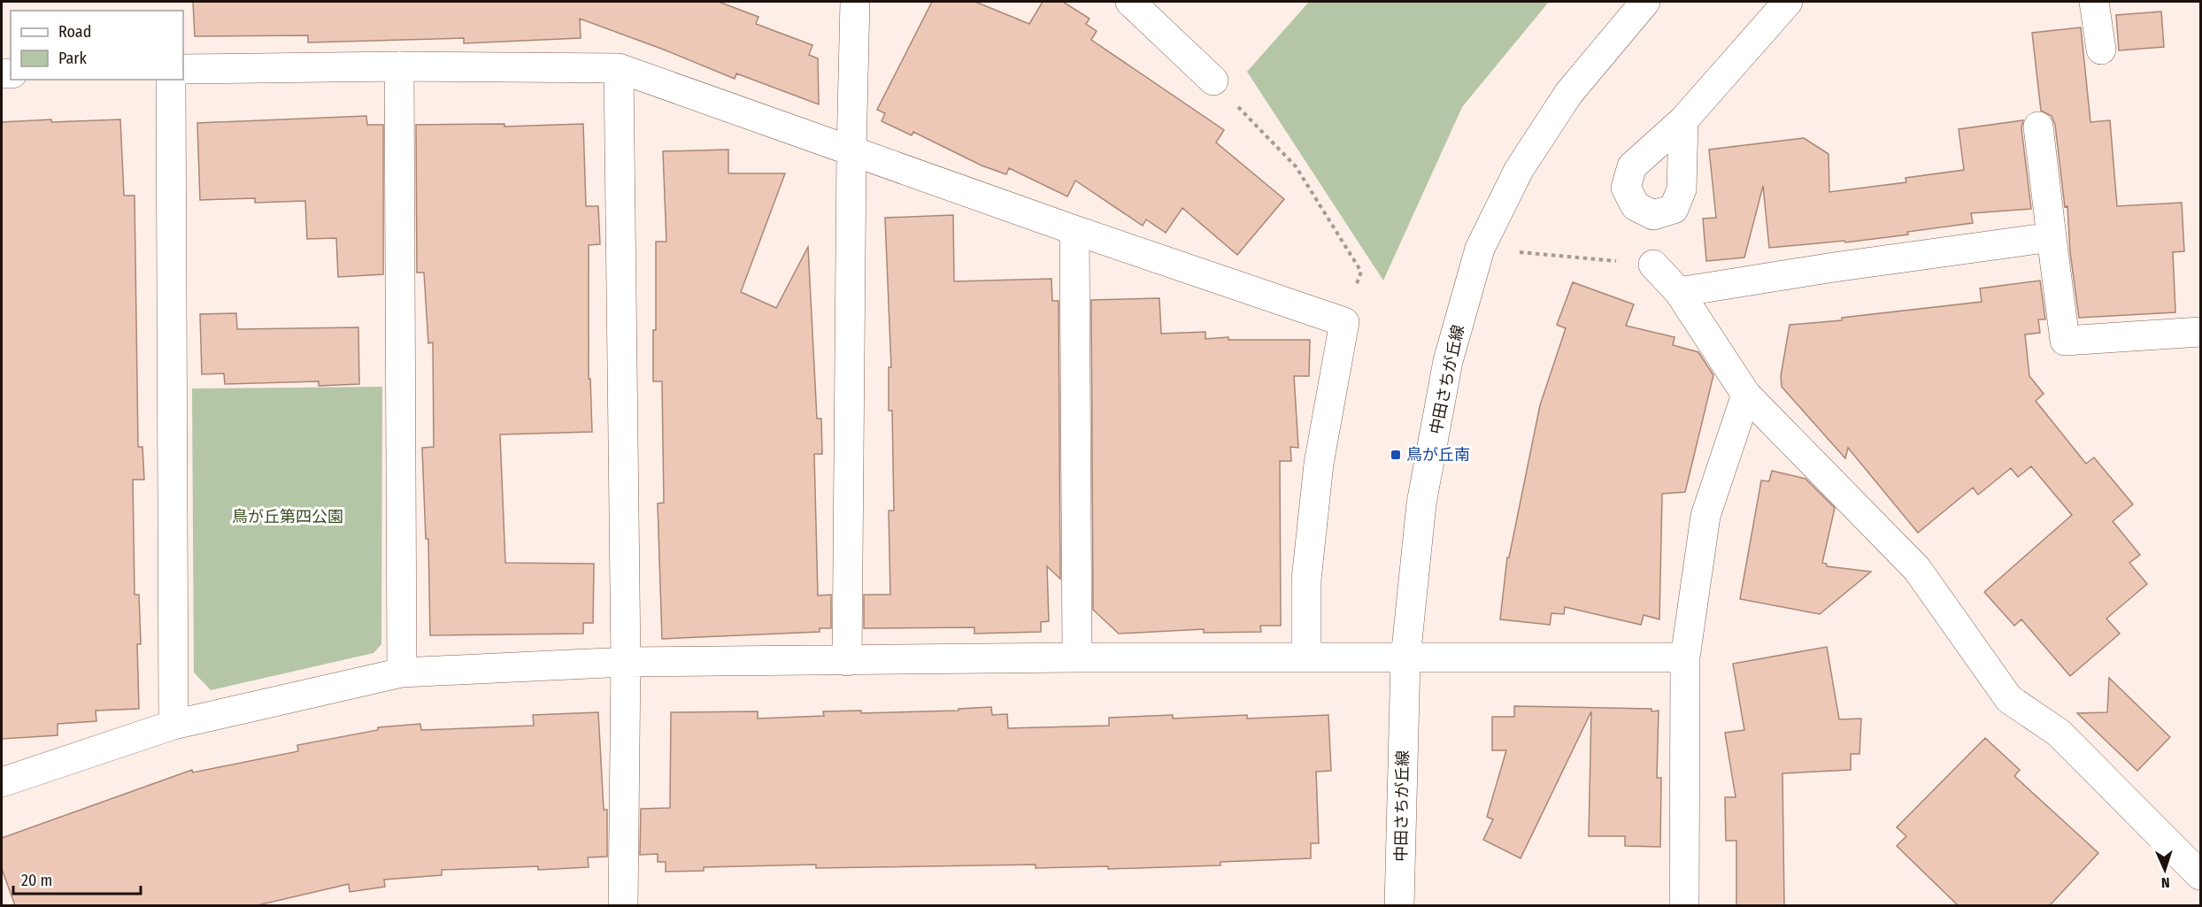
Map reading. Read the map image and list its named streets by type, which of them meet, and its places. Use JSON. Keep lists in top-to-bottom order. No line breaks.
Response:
{"streets":{"street":["中田さちが丘線"]},"parks":["鳥が丘第四公園"],"places":{"transit":["鳥が丘南"]},"legend":["Road","Park"],"scale_bar":"20 m","north":"bottom"}
